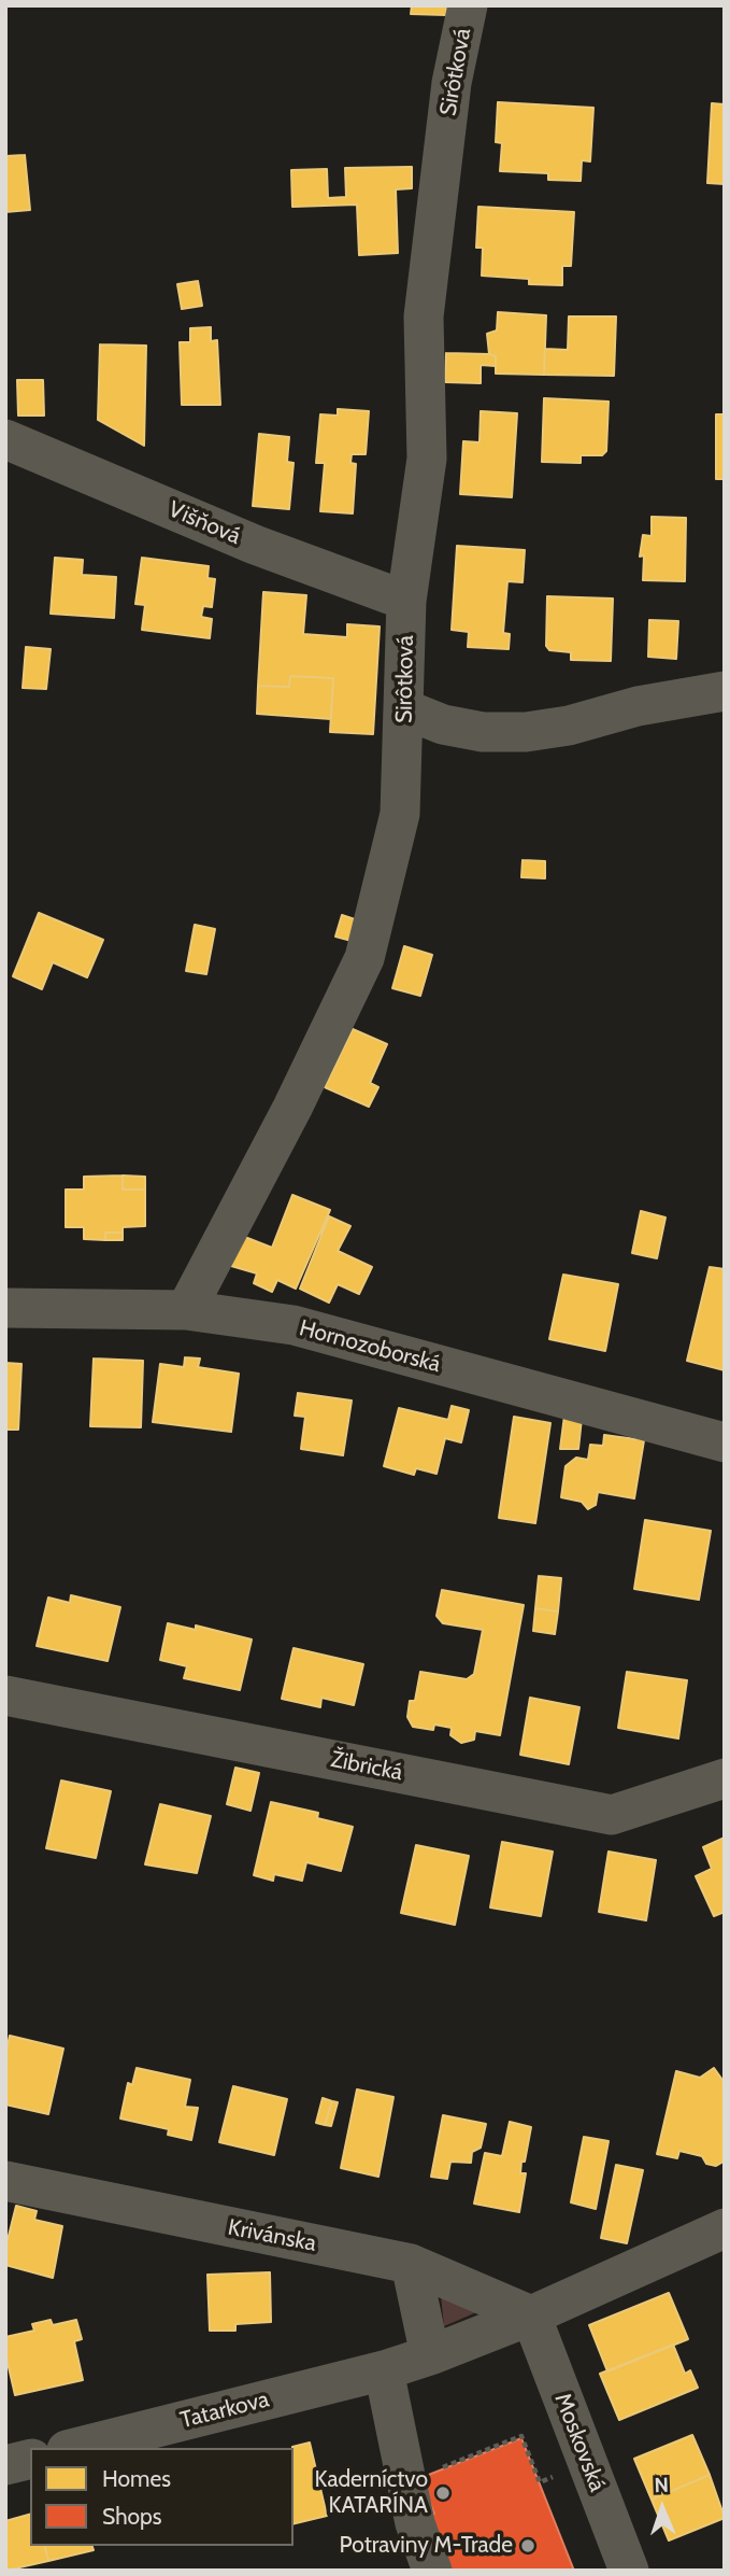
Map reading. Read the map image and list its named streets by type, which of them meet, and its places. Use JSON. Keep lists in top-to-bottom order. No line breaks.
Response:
{"streets":{"street":["Sirôtková","Višňová","Hornozoborská","Žibrická","Krivánska","Tatarkova","Moskovská"]},"crossings":[["Sirôtková","Višňová"],["Sirôtková","Hornozoborská"],["Krivánska","Tatarkova"],["Krivánska","Moskovská"],["Tatarkova","Moskovská"]],"places":["Kaderníctvo KATARÍNA","Potraviny M-Trade"],"legend":["Homes","Shops"],"north":"top"}
